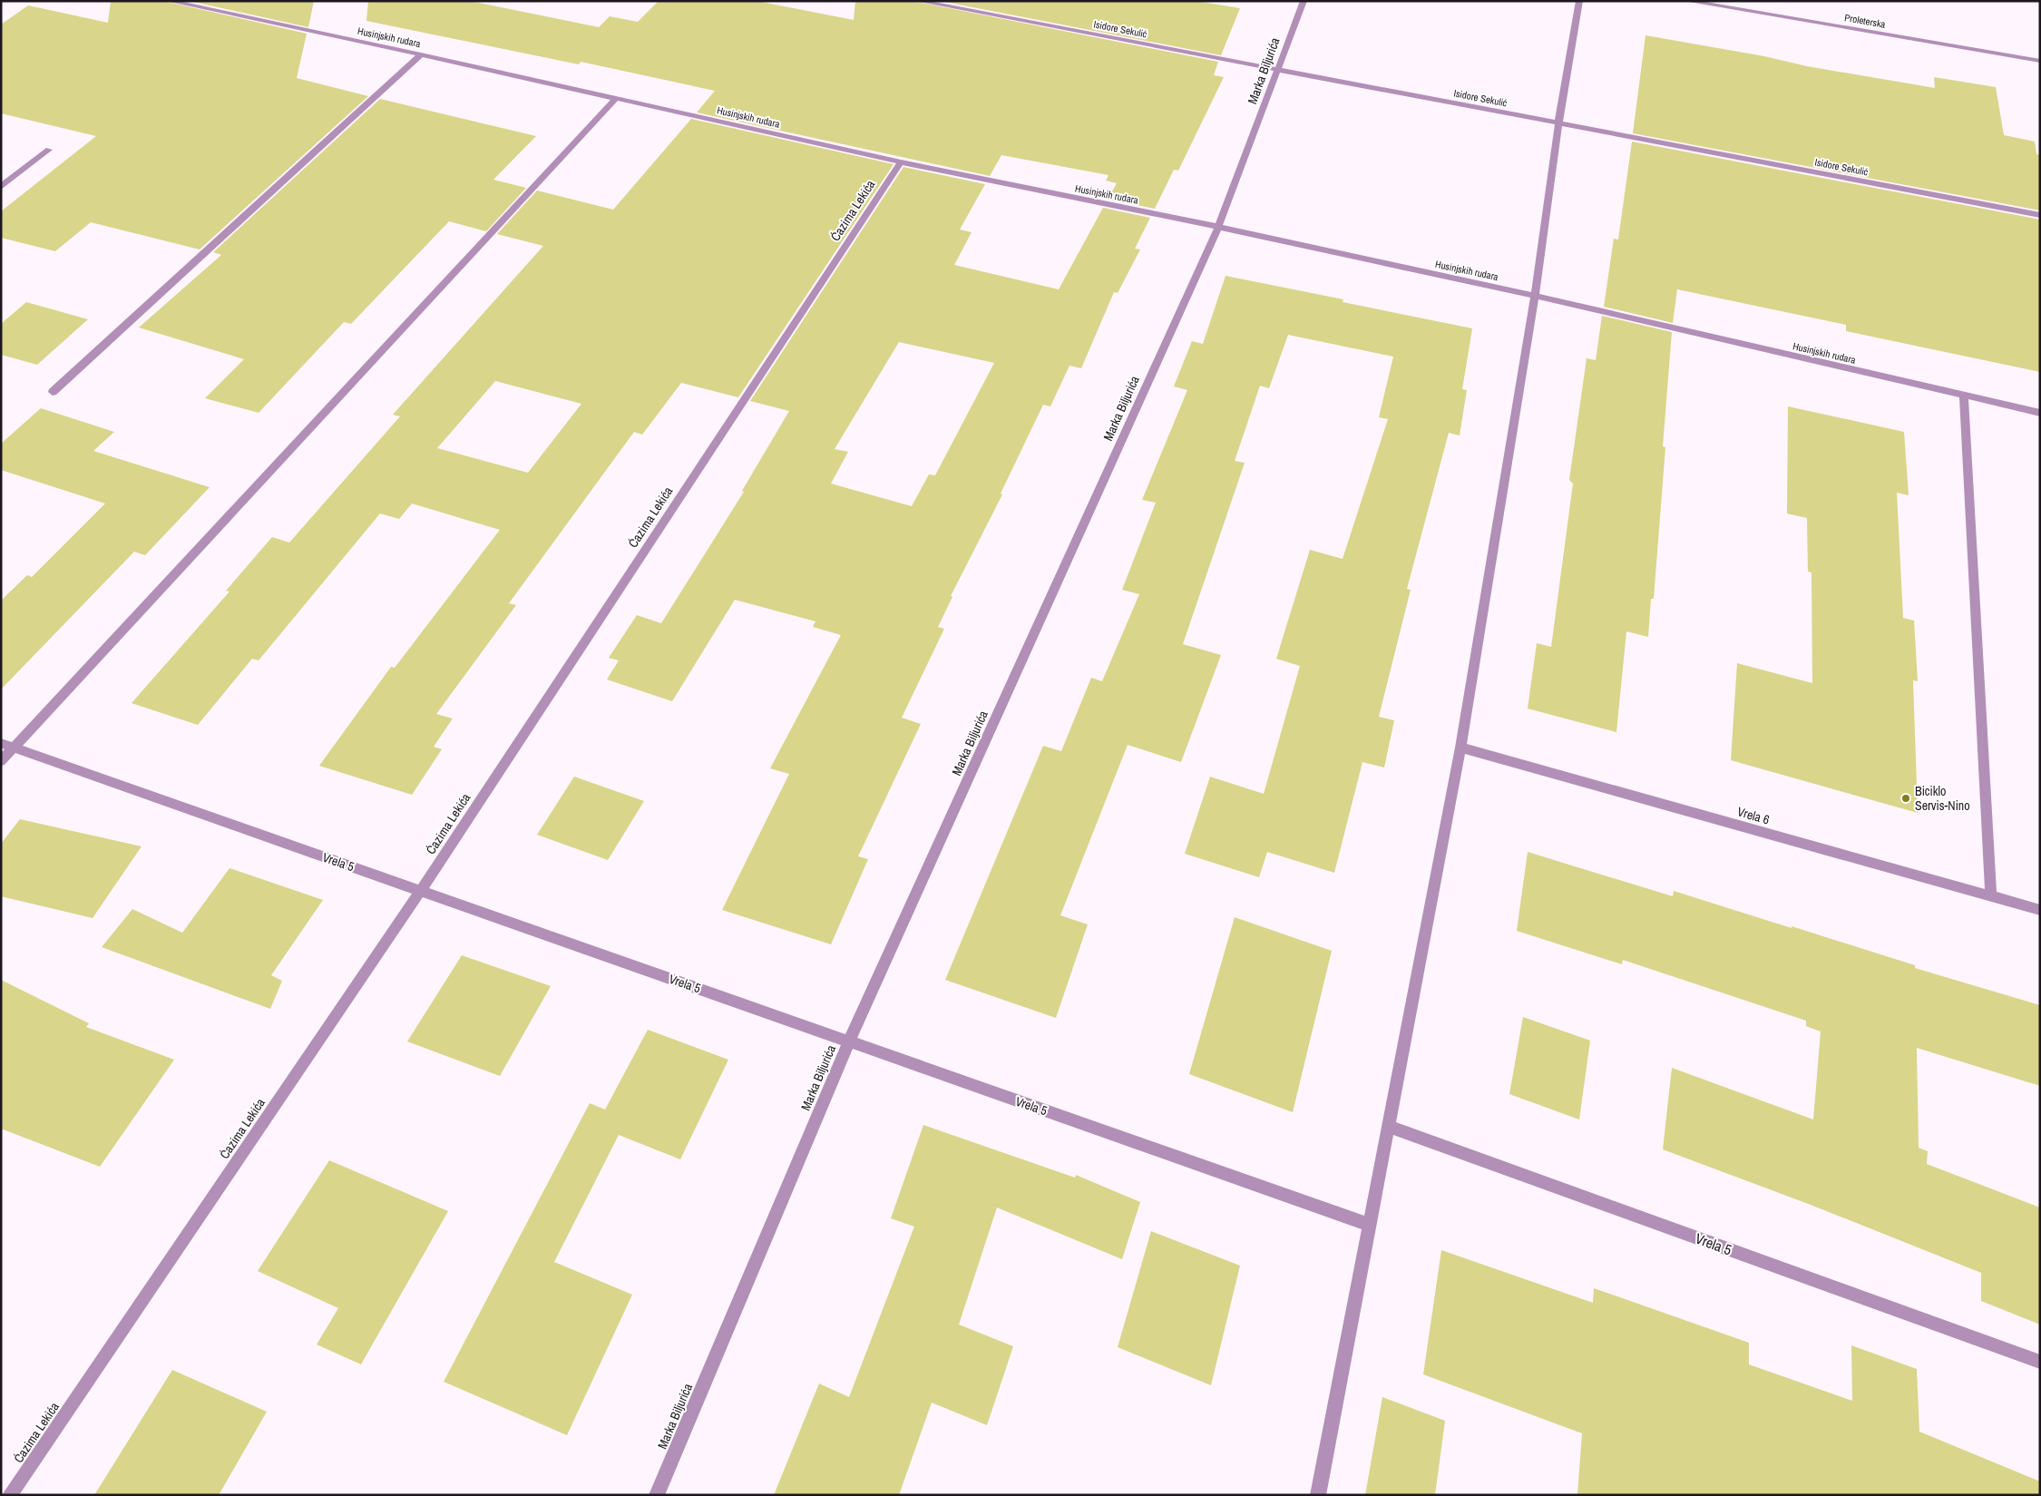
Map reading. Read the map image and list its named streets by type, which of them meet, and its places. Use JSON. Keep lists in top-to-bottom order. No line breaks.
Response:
{"streets":{"street":["Proleterska","Isidore Sekulić","Husinjskih rudara","Marka Biljurića","Ćazima Lekića","Vrela 6","Vrela 5"]},"crossings":[["Isidore Sekulić","Marka Biljurića"],["Husinjskih rudara","Marka Biljurića"],["Husinjskih rudara","Ćazima Lekića"],["Marka Biljurića","Vrela 5"],["Ćazima Lekića","Vrela 5"]],"places":["Biciklo Servis-Nino"]}
